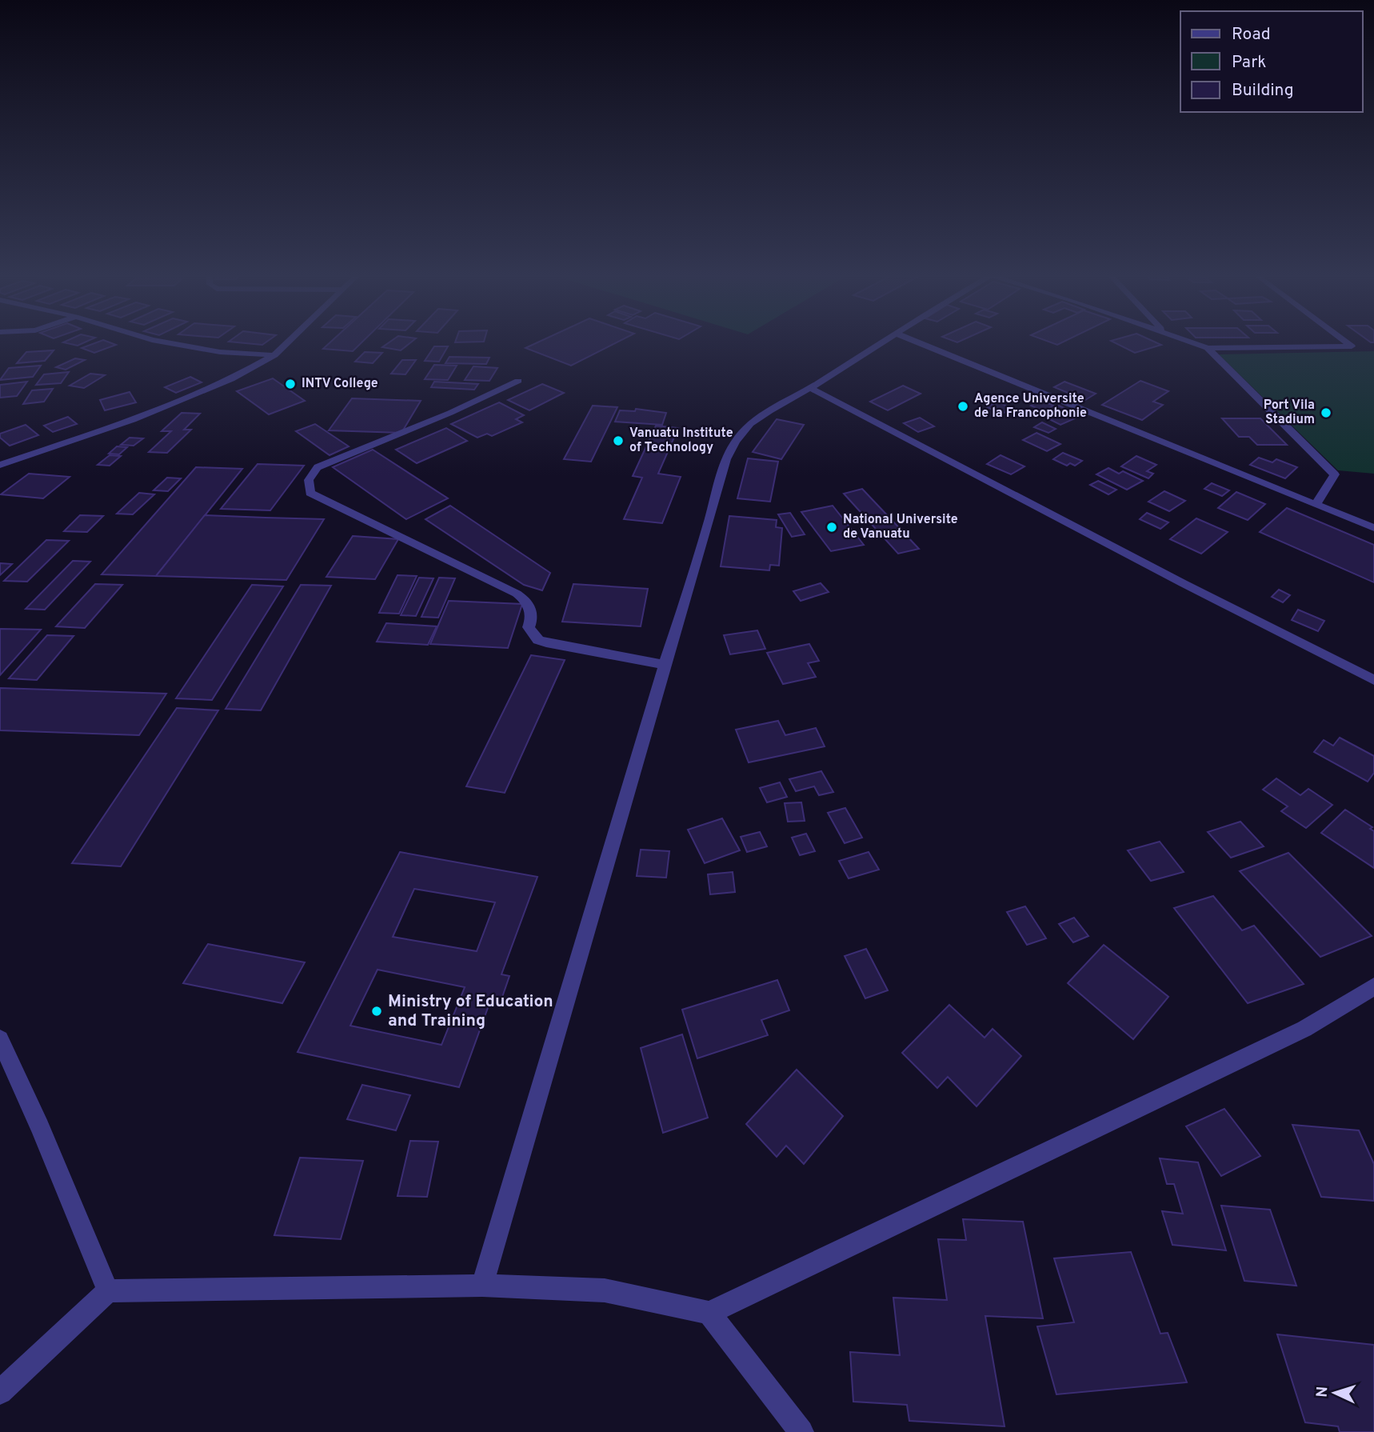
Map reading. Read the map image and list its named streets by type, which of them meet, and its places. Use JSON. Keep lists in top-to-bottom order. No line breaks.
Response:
{"places":["INTV College","Agence Universite de la Francophonie","Port Vila Stadium","Vanuatu Institute of Technology","National Universite de Vanuatu","Ministry of Education and Training"],"legend":["Road","Park","Building"],"north":"left"}
